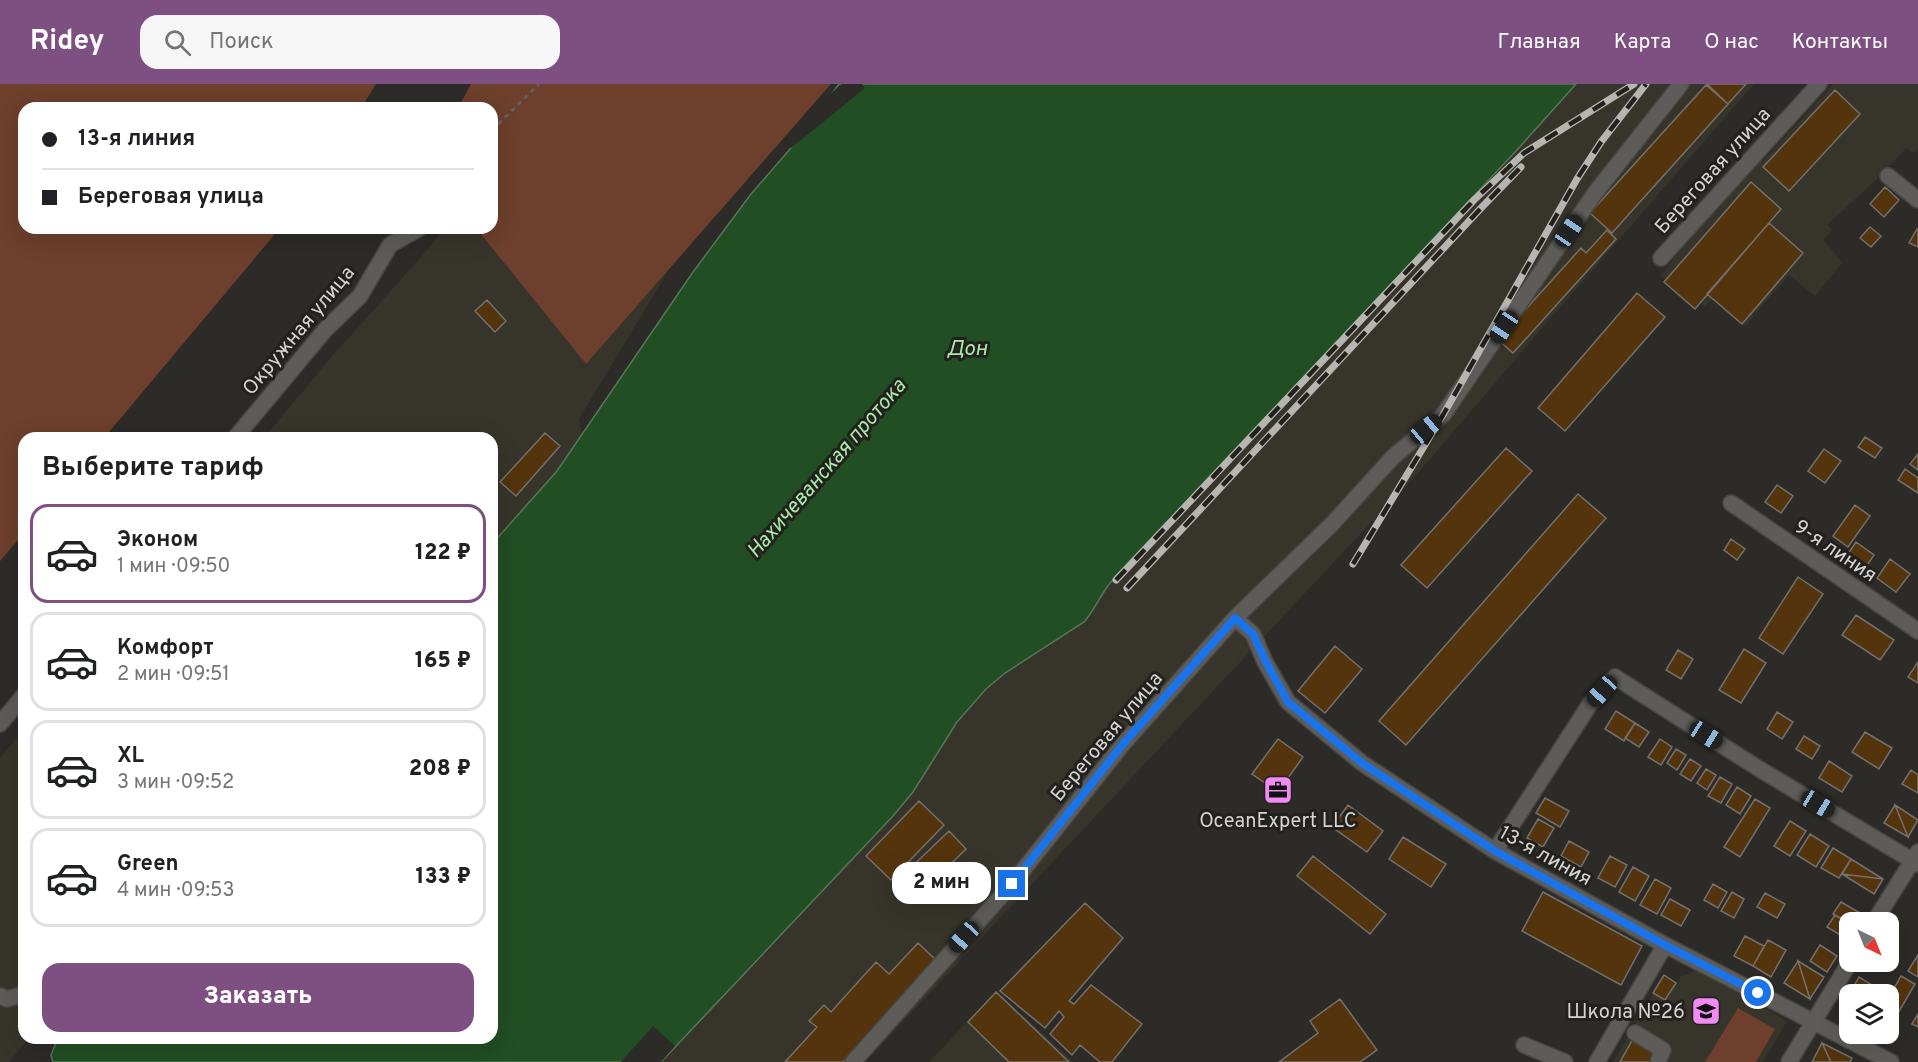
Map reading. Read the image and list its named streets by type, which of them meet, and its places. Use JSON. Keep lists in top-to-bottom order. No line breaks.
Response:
{"streets":{"street":["Береговая улица","Окружная улица","9-я линия","13-я линия"]},"crossings":[["Береговая улица","13-я линия"]],"water":["Дон","Нахичеванская протока"],"places":{"office":["OceanExpert LLC"],"school or university":["Школа №26"]},"north":"bottom right","page":{"header":"Ridey","search":"Поиск","nav":["Главная","Карта","О нас","Контакты"],"banner":["13-я линия","Береговая улица"],"heading":"Выберите тариф","list":[{"name":"Эконом","note":"1 мин · 09:50","value":"122 ₽"},{"name":"Комфорт","note":"2 мин · 09:51","value":"165 ₽"},{"name":"XL","note":"3 мин · 09:52","value":"208 ₽"},{"name":"Green","note":"4 мин · 09:53","value":"133 ₽"}],"bubble":"2 мин","buttons":"Заказать"}}
